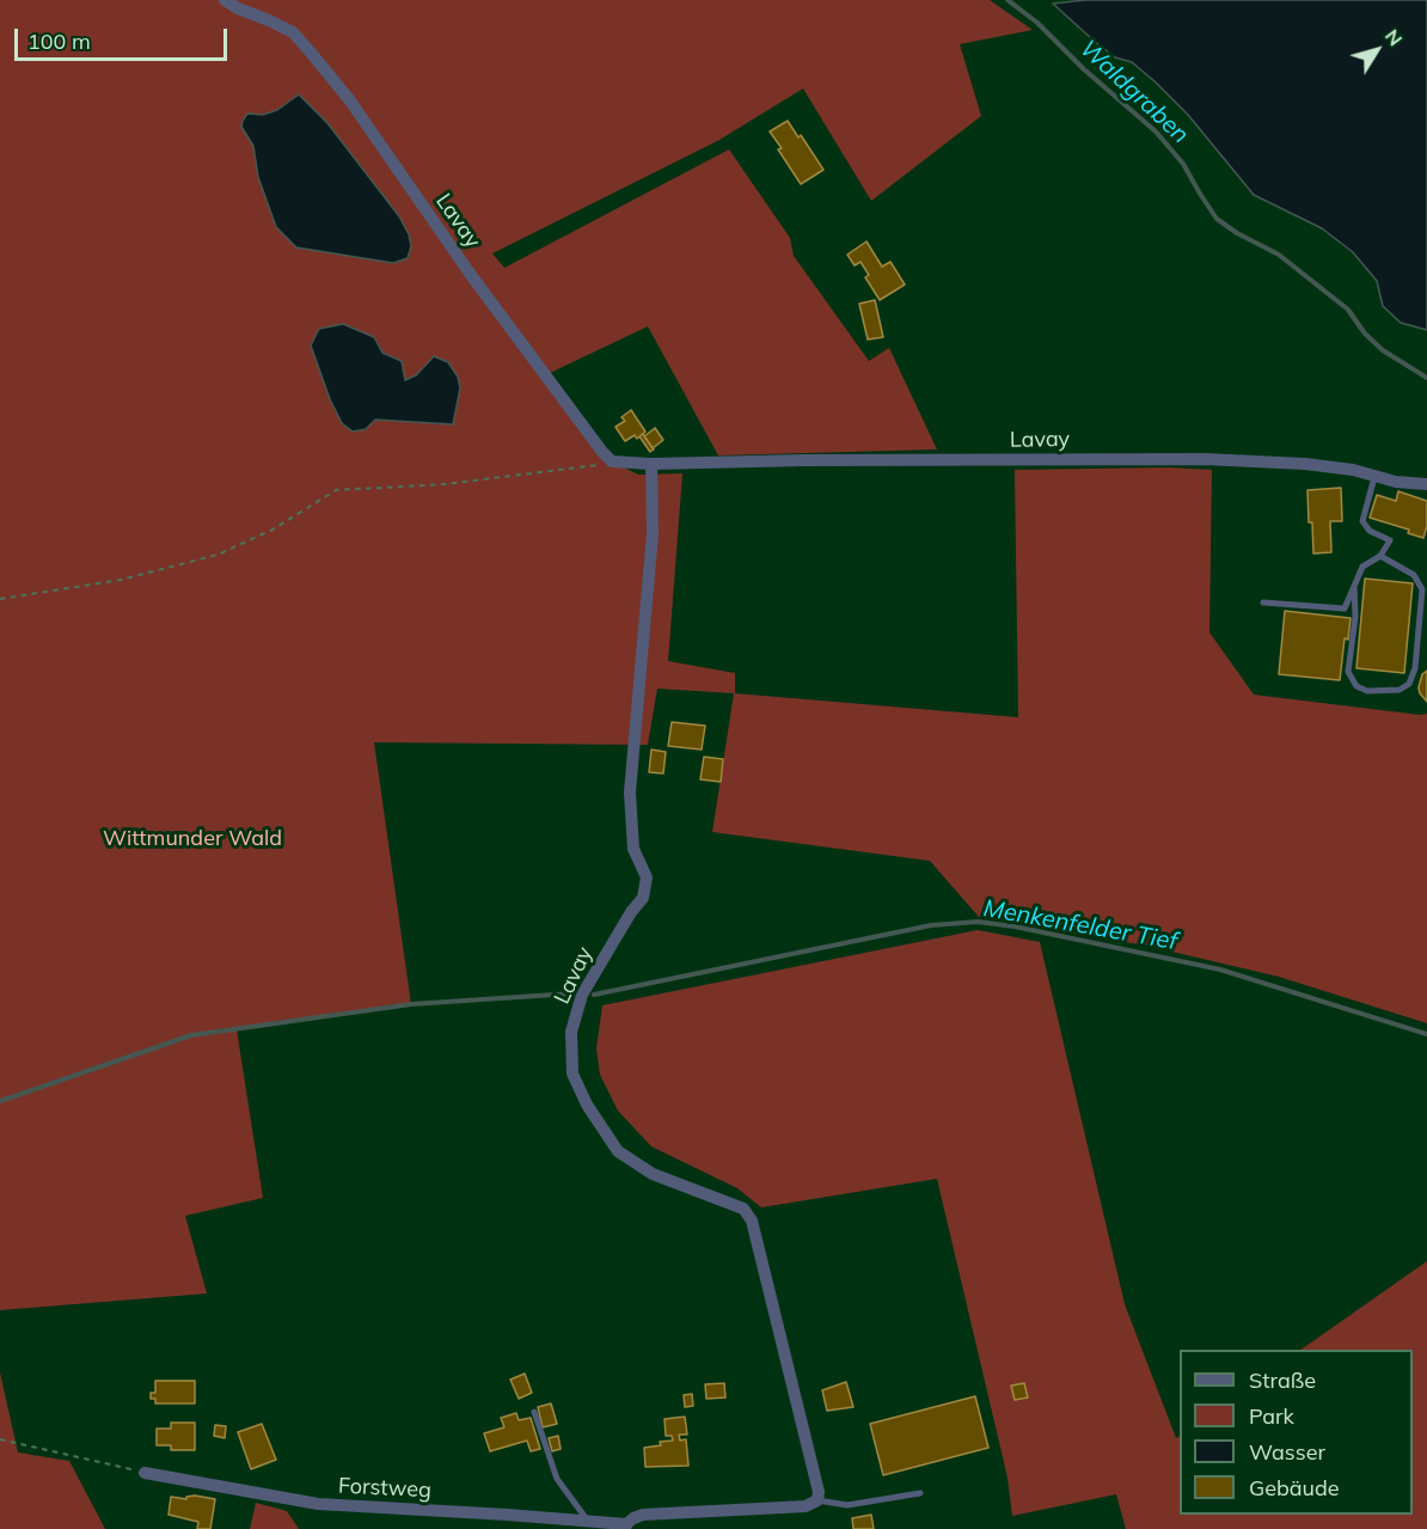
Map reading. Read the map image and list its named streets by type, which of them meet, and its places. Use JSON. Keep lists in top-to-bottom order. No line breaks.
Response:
{"streets":{"street":["Lavay","Forstweg"]},"crossings":[["Lavay","Forstweg"]],"water":["Waldgraben","Menkenfelder Tief"],"parks":["Wittmunder Wald"],"legend":["Straße","Park","Wasser","Gebäude"],"scale_bar":"100 m","north":"top right"}
